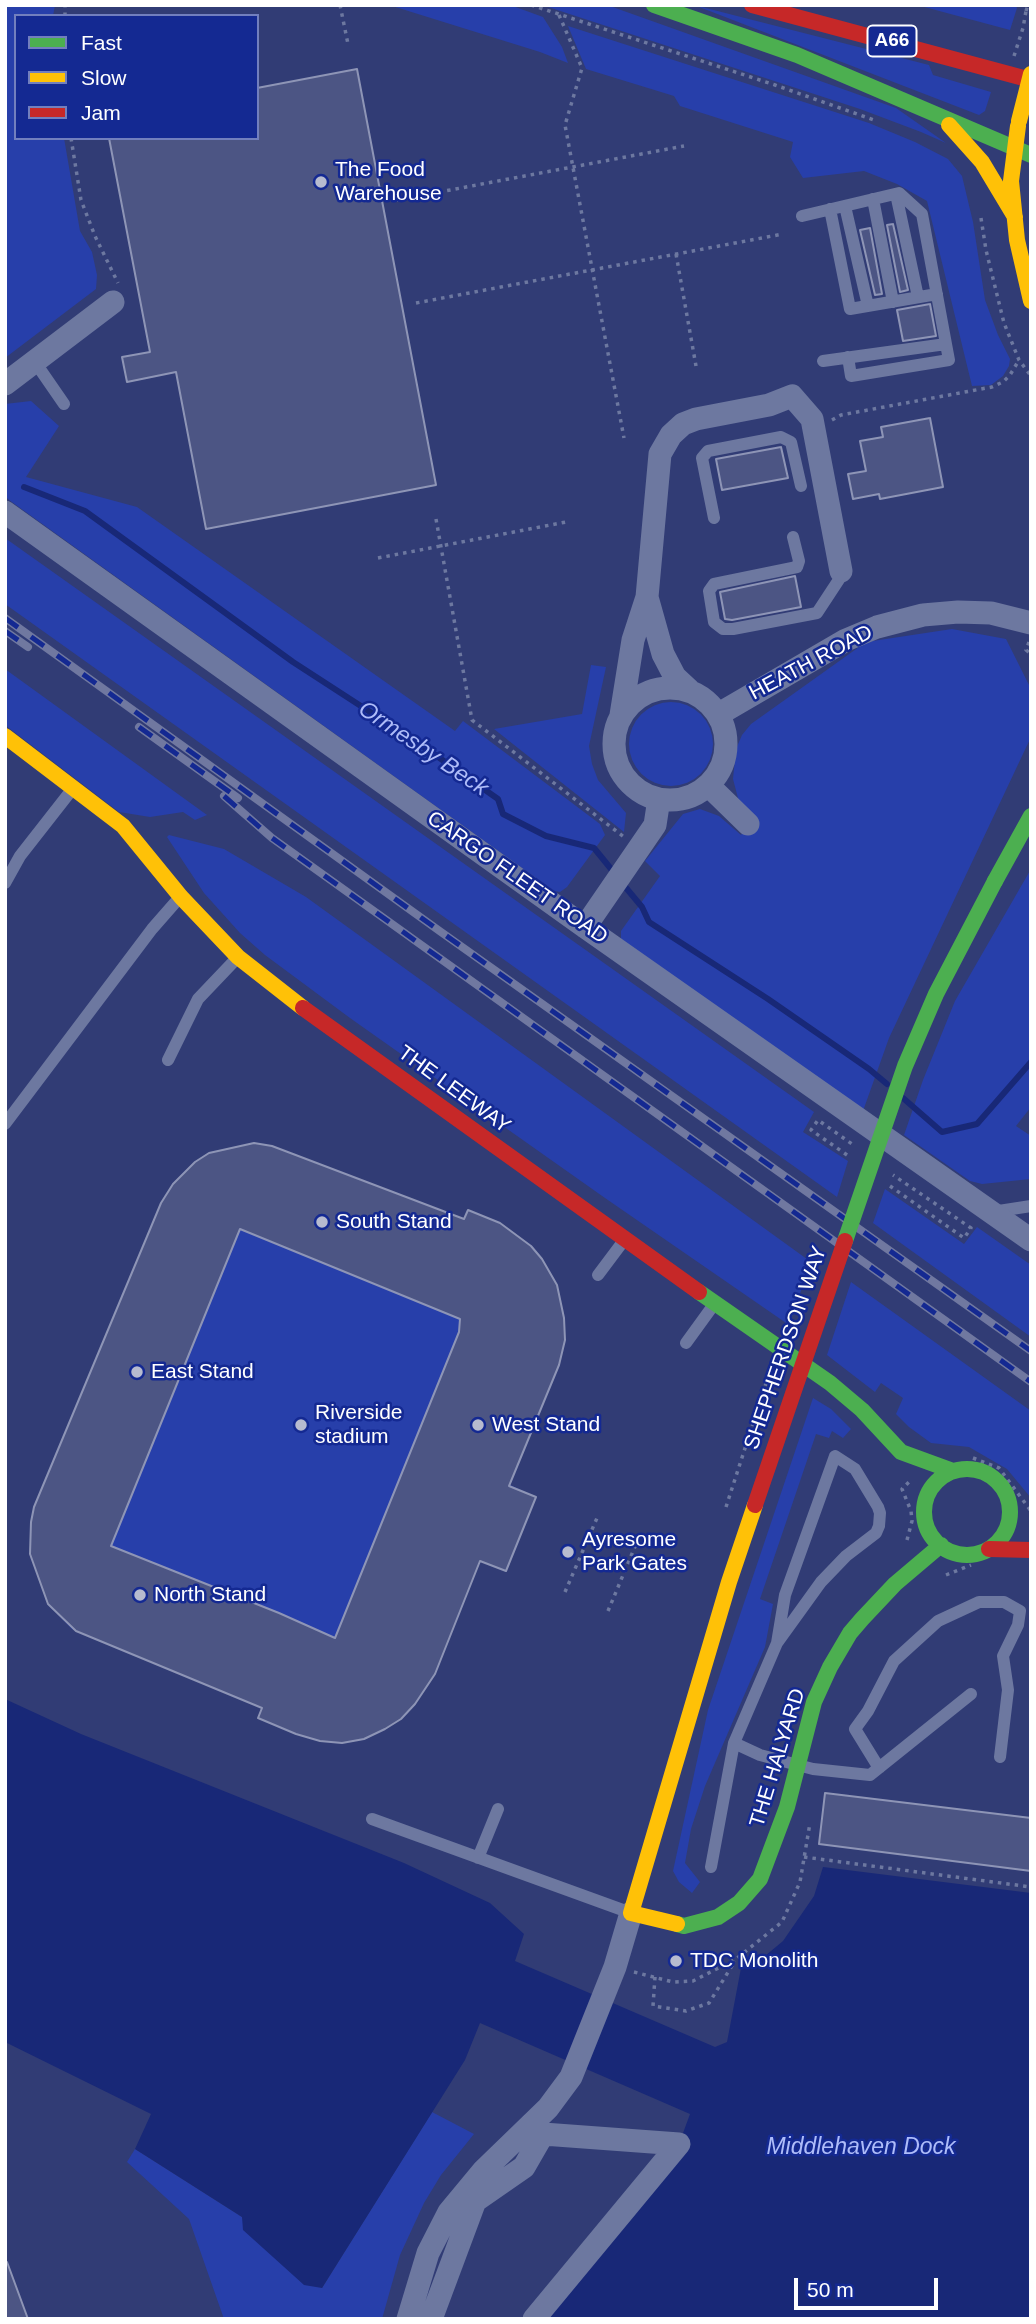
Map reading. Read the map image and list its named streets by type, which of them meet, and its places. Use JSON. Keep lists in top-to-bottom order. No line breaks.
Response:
{"streets":{"main road":["A66","THE LEEWAY","SHEPHERDSON WAY","THE HALYARD"],"street":["HEATH ROAD","CARGO FLEET ROAD"]},"crossings":[["THE LEEWAY","THE HALYARD"],["SHEPHERDSON WAY","THE HALYARD"]],"water":["Ormesby Beck","Middlehaven Dock"],"places":["The Food Warehouse","South Stand","East Stand","Riverside stadium","West Stand","Ayresome Park Gates","North Stand","TDC Monolith"],"legend":["Fast","Slow","Jam"],"scale_bar":"50 m"}
